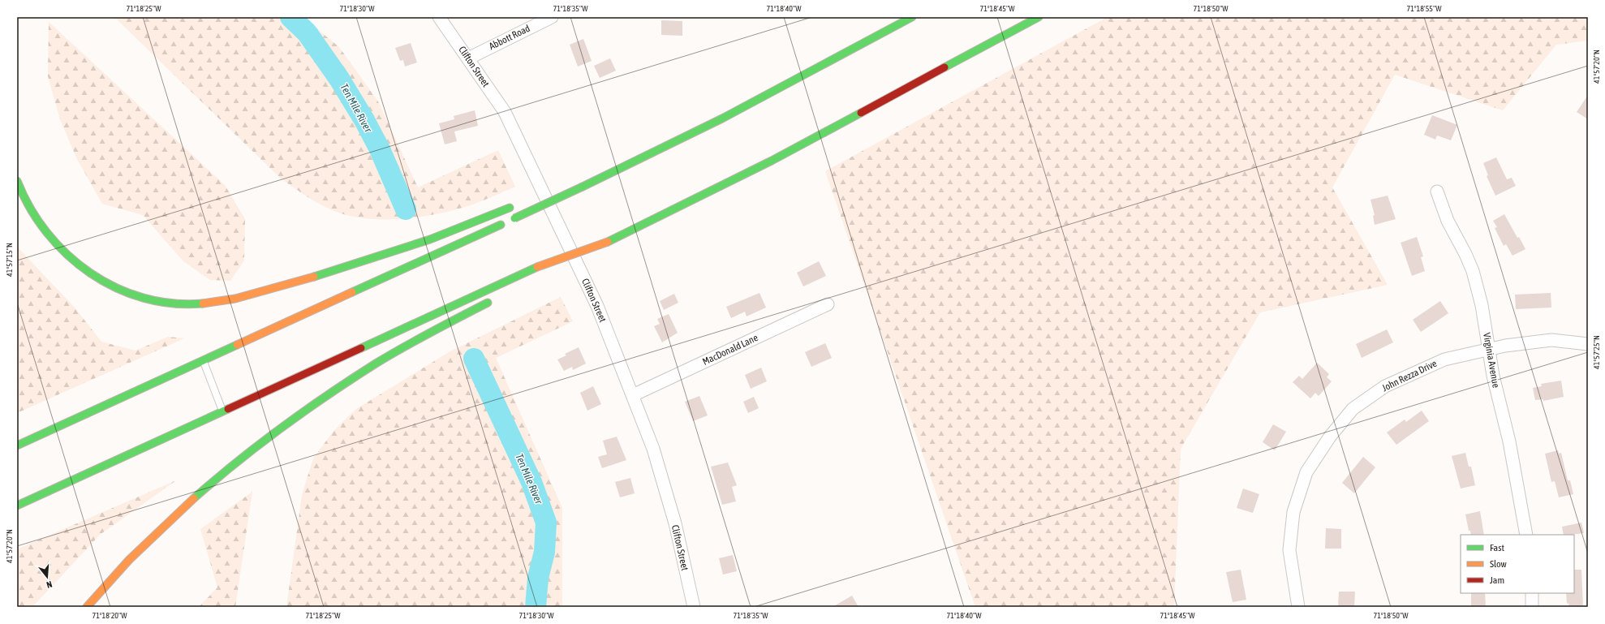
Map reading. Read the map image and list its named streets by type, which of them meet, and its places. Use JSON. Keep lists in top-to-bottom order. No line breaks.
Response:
{"streets":{"street":["Abbott Road","Clifton Street","MacDonald Lane","Virginia Avenue","John Rezza Drive"]},"crossings":[["Abbott Road","Clifton Street"],["Clifton Street","MacDonald Lane"],["Virginia Avenue","John Rezza Drive"]],"water":["Ten Mile River"],"legend":["Fast","Slow","Jam"],"north":"bottom","coordinates":["71°18'25\"W","71°18'30\"W","71°18'35\"W","71°18'40\"W","71°18'45\"W","71°18'50\"W","71°18'55\"W","41°57'20\"N","41°57'15\"N","41°57'25\"N","71°18'20\"W"]}
